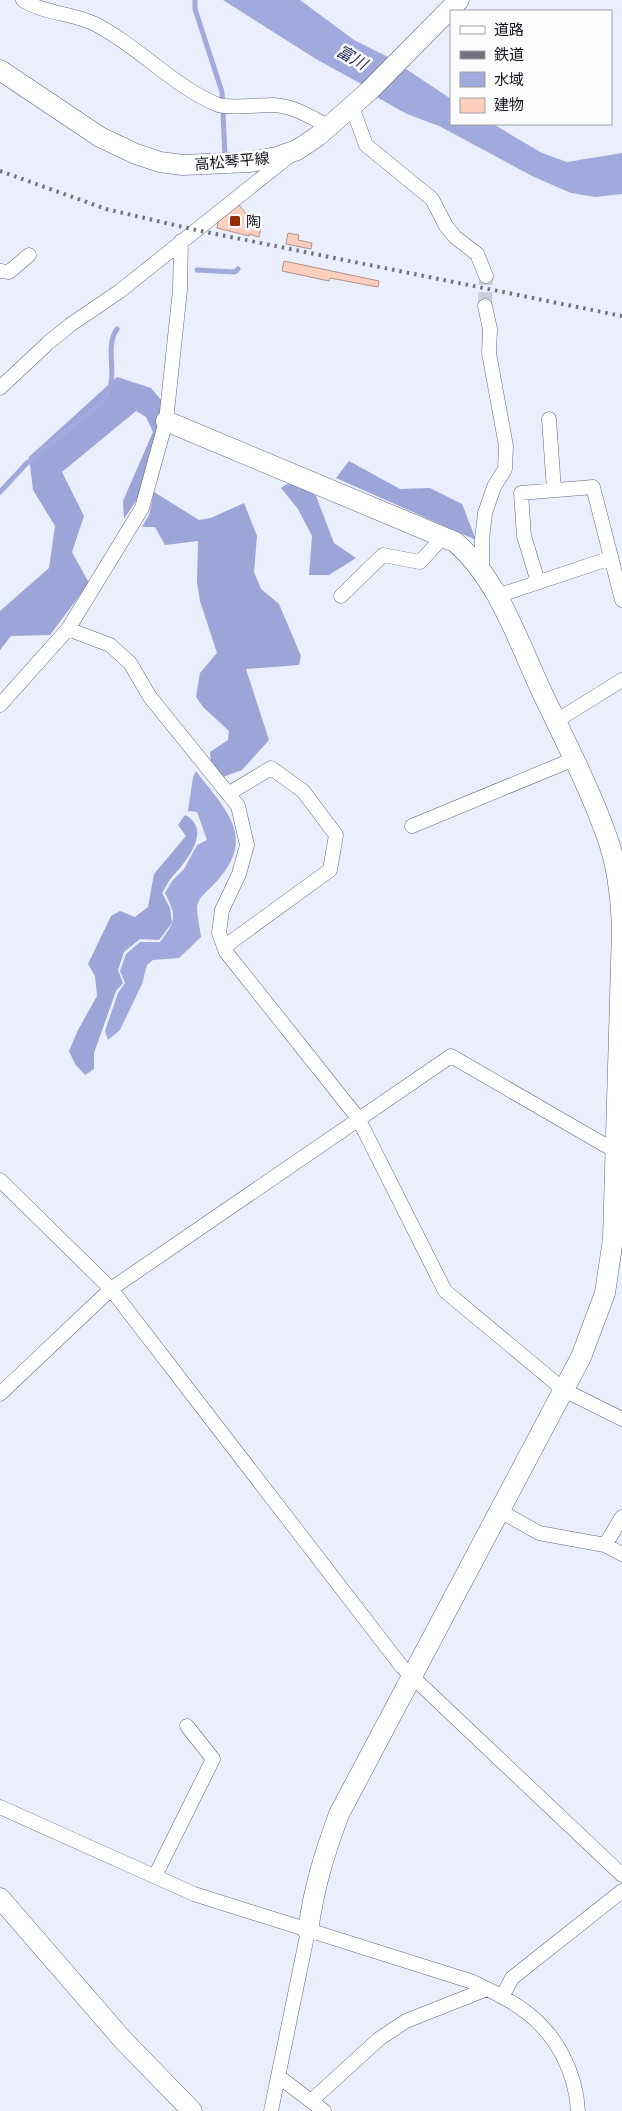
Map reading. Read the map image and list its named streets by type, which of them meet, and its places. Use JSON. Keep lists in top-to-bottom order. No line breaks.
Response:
{"streets":{"street":["高松琴平線"]},"water":["富川"],"places":{"transit":["陶"]},"legend":["道路","鉄道","水域","建物"]}
